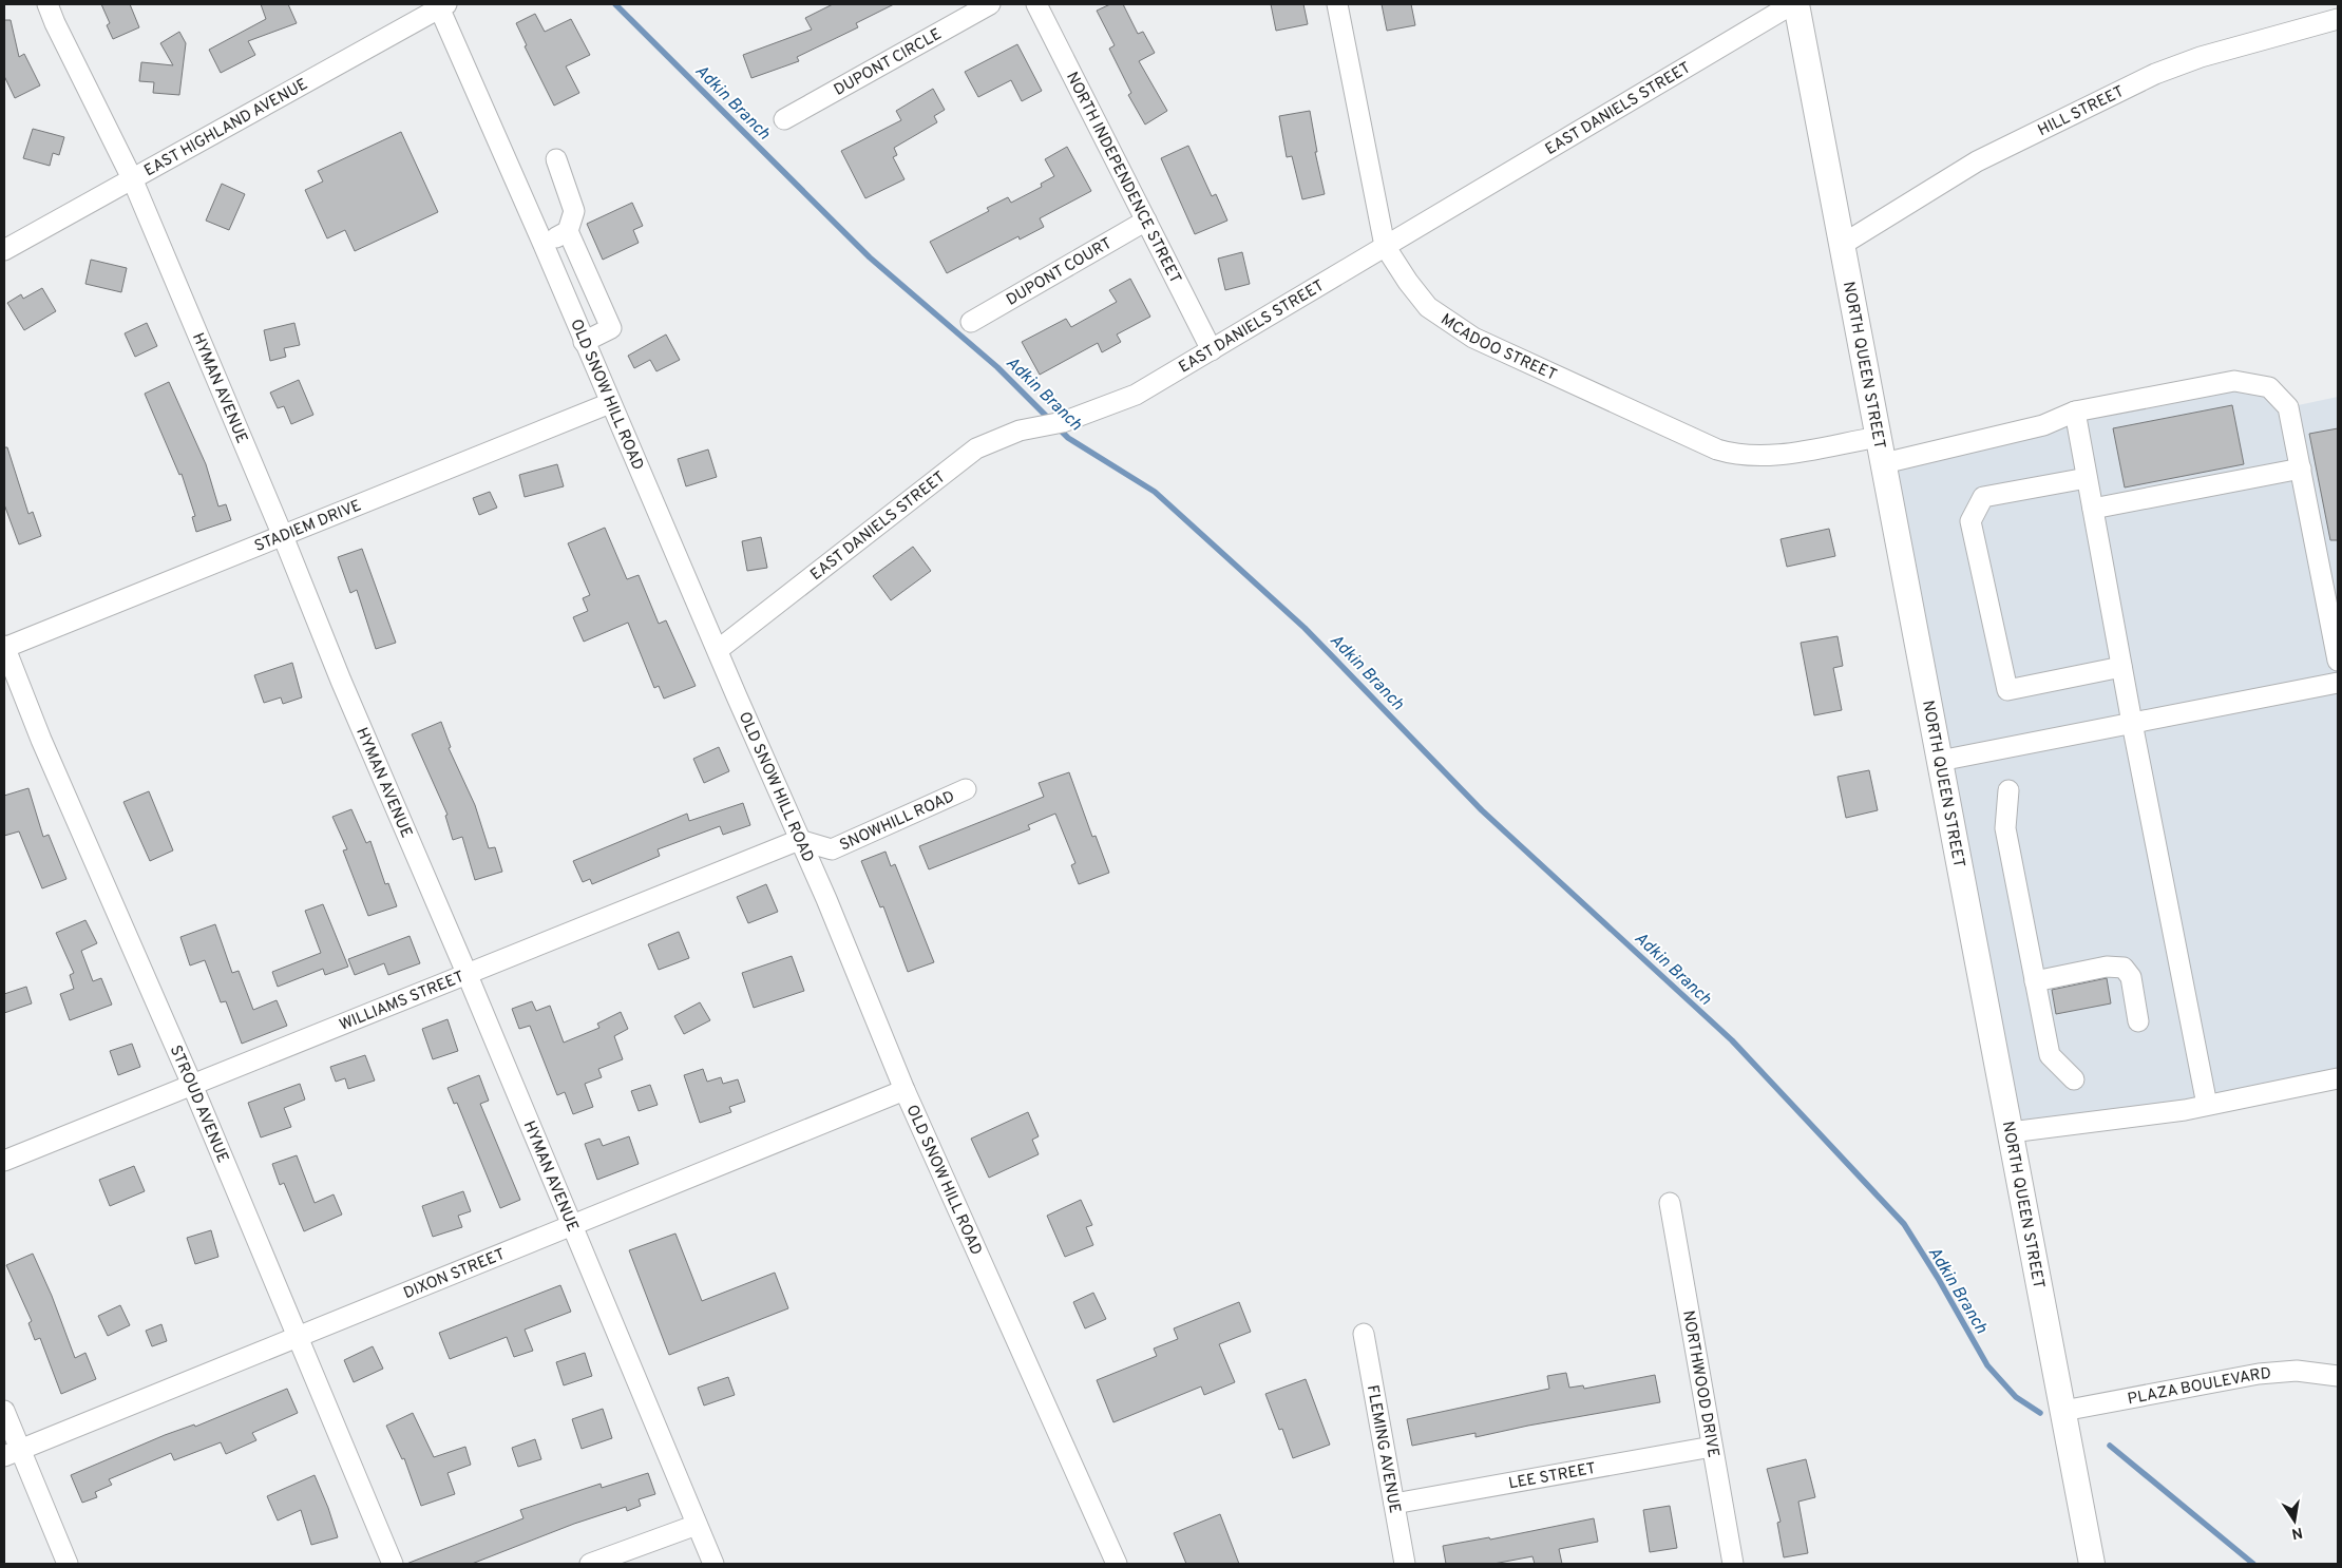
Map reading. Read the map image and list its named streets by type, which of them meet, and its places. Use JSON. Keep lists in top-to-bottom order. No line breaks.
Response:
{"streets":{"main road":["NORTH QUEEN STREET"],"street":["DUPONT CIRCLE","EAST DANIELS STREET","HILL STREET","EAST HIGHLAND AVENUE","NORTH INDEPENDENCE STREET","DUPONT COURT","MCADOO STREET","HYMAN AVENUE","OLD SNOW HILL ROAD","STADIEM DRIVE","SNOWHILL ROAD","WILLIAMS STREET","STROUD AVENUE","DIXON STREET","NORTHWOOD DRIVE","PLAZA BOULEVARD","FLEMING AVENUE","LEE STREET"]},"crossings":[["EAST DANIELS STREET","NORTH INDEPENDENCE STREET"],["EAST DANIELS STREET","MCADOO STREET"],["EAST DANIELS STREET","OLD SNOW HILL ROAD"],["HILL STREET","NORTH QUEEN STREET"],["EAST HIGHLAND AVENUE","HYMAN AVENUE"],["EAST HIGHLAND AVENUE","OLD SNOW HILL ROAD"],["NORTH INDEPENDENCE STREET","DUPONT COURT"],["MCADOO STREET","NORTH QUEEN STREET"],["NORTH QUEEN STREET","PLAZA BOULEVARD"],["HYMAN AVENUE","STADIEM DRIVE"],["HYMAN AVENUE","WILLIAMS STREET"],["HYMAN AVENUE","DIXON STREET"],["OLD SNOW HILL ROAD","STADIEM DRIVE"],["OLD SNOW HILL ROAD","SNOWHILL ROAD"],["OLD SNOW HILL ROAD","WILLIAMS STREET"],["OLD SNOW HILL ROAD","DIXON STREET"],["STADIEM DRIVE","STROUD AVENUE"],["SNOWHILL ROAD","WILLIAMS STREET"],["WILLIAMS STREET","STROUD AVENUE"],["STROUD AVENUE","DIXON STREET"],["NORTHWOOD DRIVE","LEE STREET"],["FLEMING AVENUE","LEE STREET"]],"water":["Adkin Branch"],"north":"bottom"}
